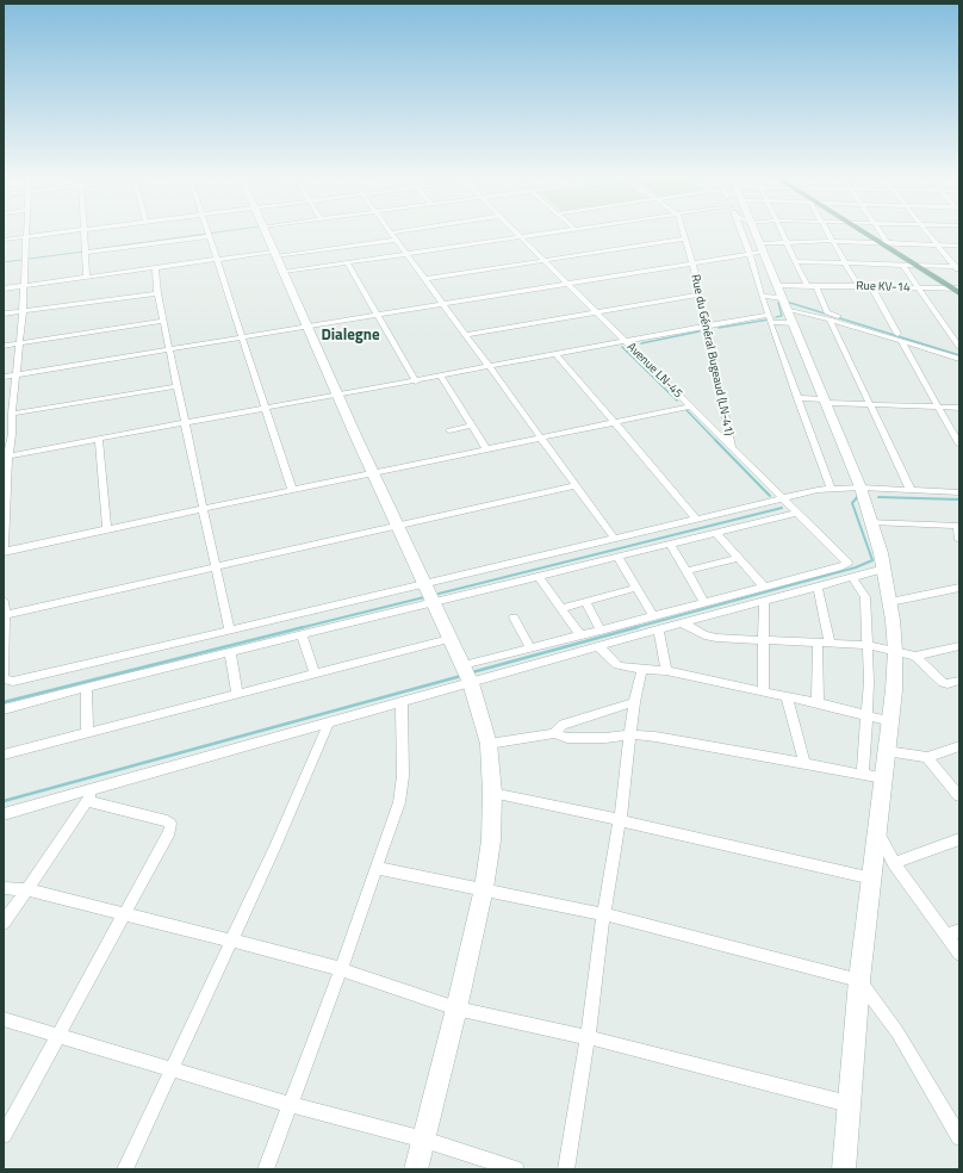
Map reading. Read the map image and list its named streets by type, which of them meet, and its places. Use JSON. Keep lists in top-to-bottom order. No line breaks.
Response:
{"streets":{"street":["Rue KV-14","Rue du Général Bugeaud (LN-41)","Avenue LN-45"]},"crossings":[["Rue du Général Bugeaud (LN-41)","Avenue LN-45"]],"districts":["Dialegne"]}
